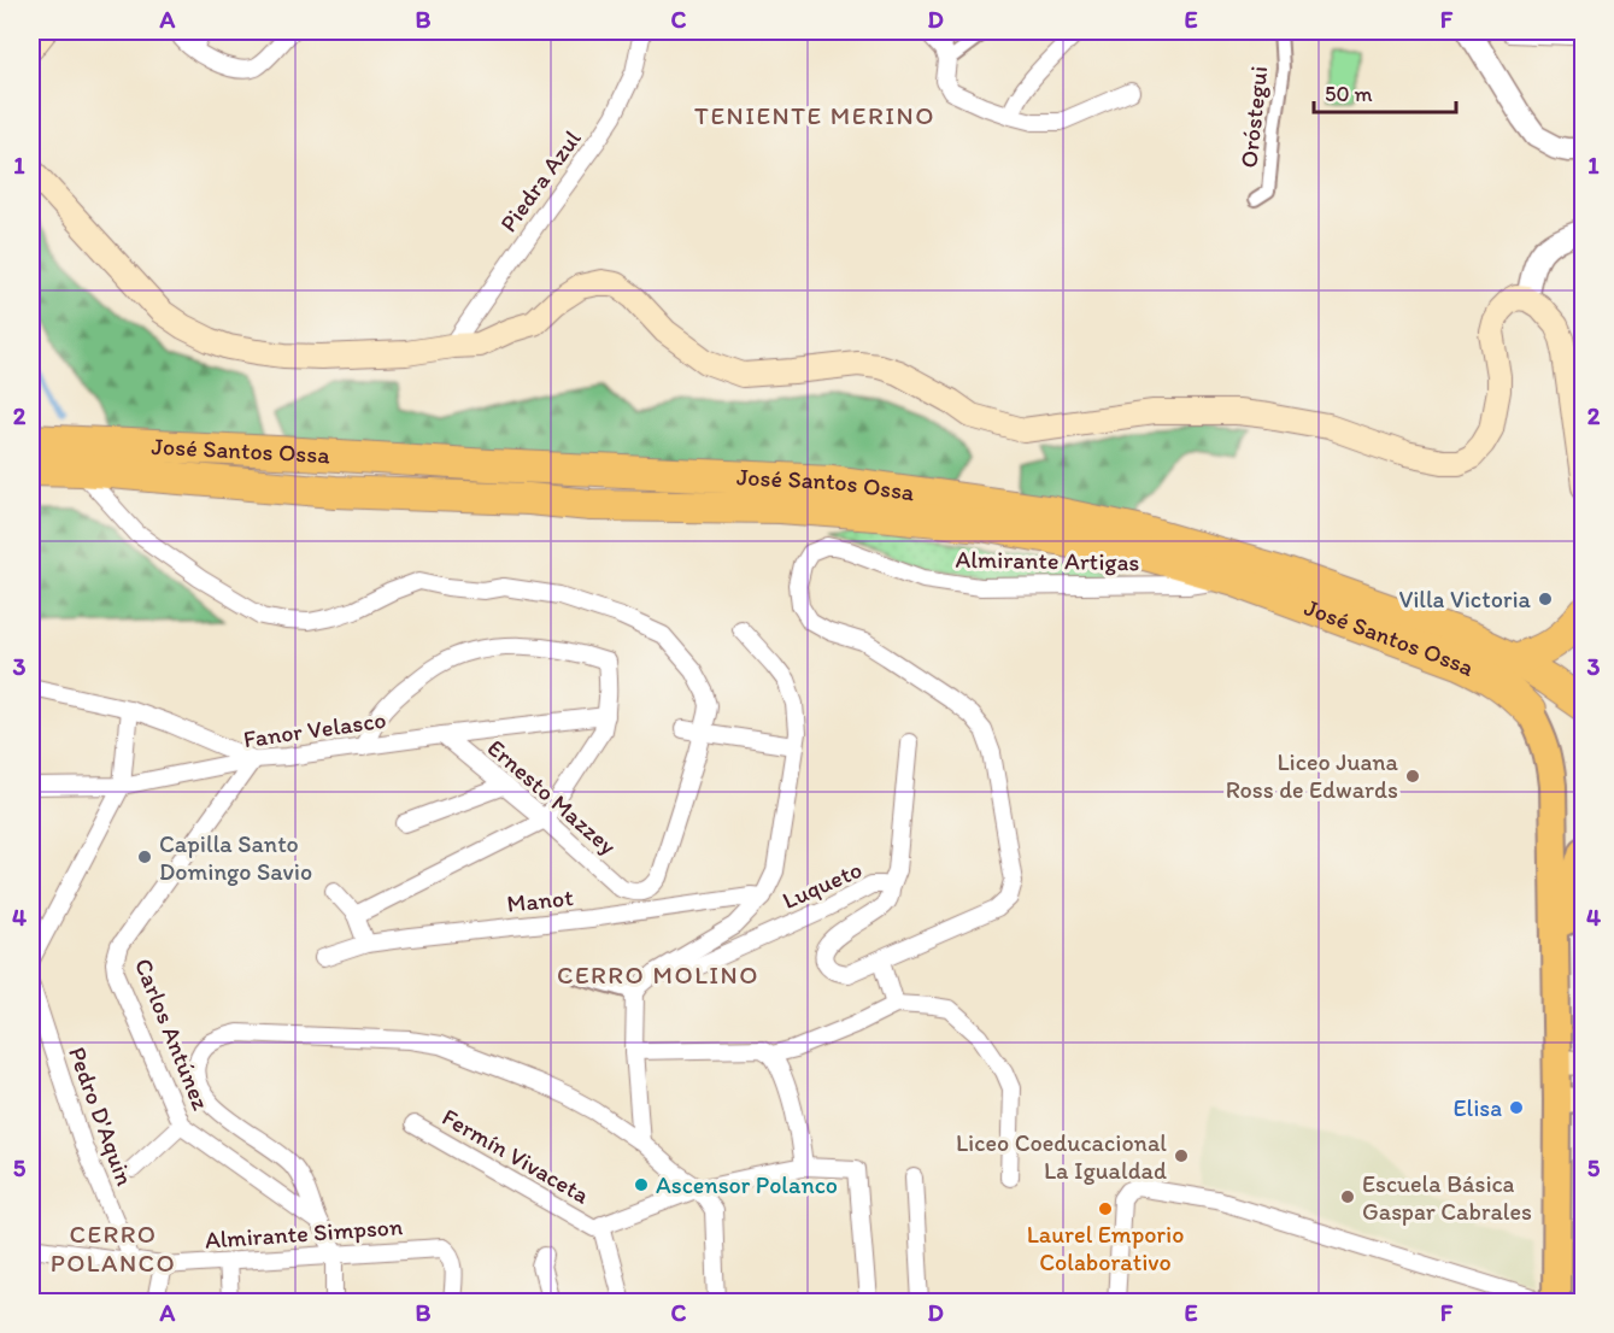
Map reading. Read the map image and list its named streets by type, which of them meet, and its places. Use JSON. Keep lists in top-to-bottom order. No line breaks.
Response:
{"streets":{"highway":["José Santos Ossa"],"street":["Oróstegui","Piedra Azul","Almirante Artigas","Fanor Velasco","Ernesto Mazzey","Luqueto","Manot","Carlos Antúnez","Pedro D'Aquin","Fermín Vivaceta","Almirante Simpson"]},"crossings":[["José Santos Ossa","Almirante Artigas"],["Almirante Artigas","Luqueto"],["Fanor Velasco","Ernesto Mazzey"],["Fanor Velasco","Carlos Antúnez"],["Carlos Antúnez","Almirante Simpson"],["Pedro D'Aquin","Almirante Simpson"]],"districts":["TENIENTE MERINO","CERRO MOLINO","CERRO POLANCO"],"places":["Villa Victoria","Liceo Juana Ross de Edwards","Capilla Santo Domingo Savio","Elisa","Liceo Coeducacional La Igualdad","Ascensor Polanco","Escuela Básica Gaspar Cabrales","Laurel Emporio Colaborativo"],"scale_bar":"50 m","grid":{"columns":["A","B","C","D","E","F"],"rows":["1","2","3","4","5"]}}
